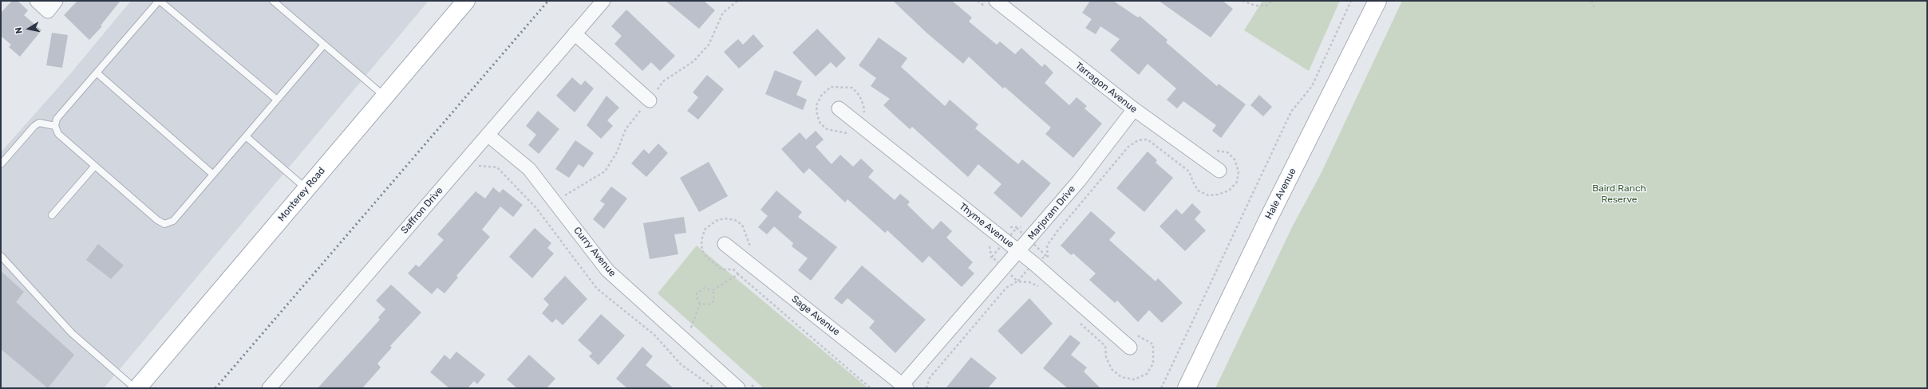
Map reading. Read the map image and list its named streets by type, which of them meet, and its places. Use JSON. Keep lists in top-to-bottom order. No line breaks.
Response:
{"streets":{"main road":["Hale Avenue","Monterey Road"],"street":["Tarragon Avenue","Saffron Drive","Marjoram Drive","Thyme Avenue","Curry Avenue","Sage Avenue"]},"crossings":[["Tarragon Avenue","Marjoram Drive"],["Saffron Drive","Curry Avenue"],["Marjoram Drive","Thyme Avenue"],["Marjoram Drive","Sage Avenue"]],"parks":["Baird Ranch Reserve"],"north":"left"}
